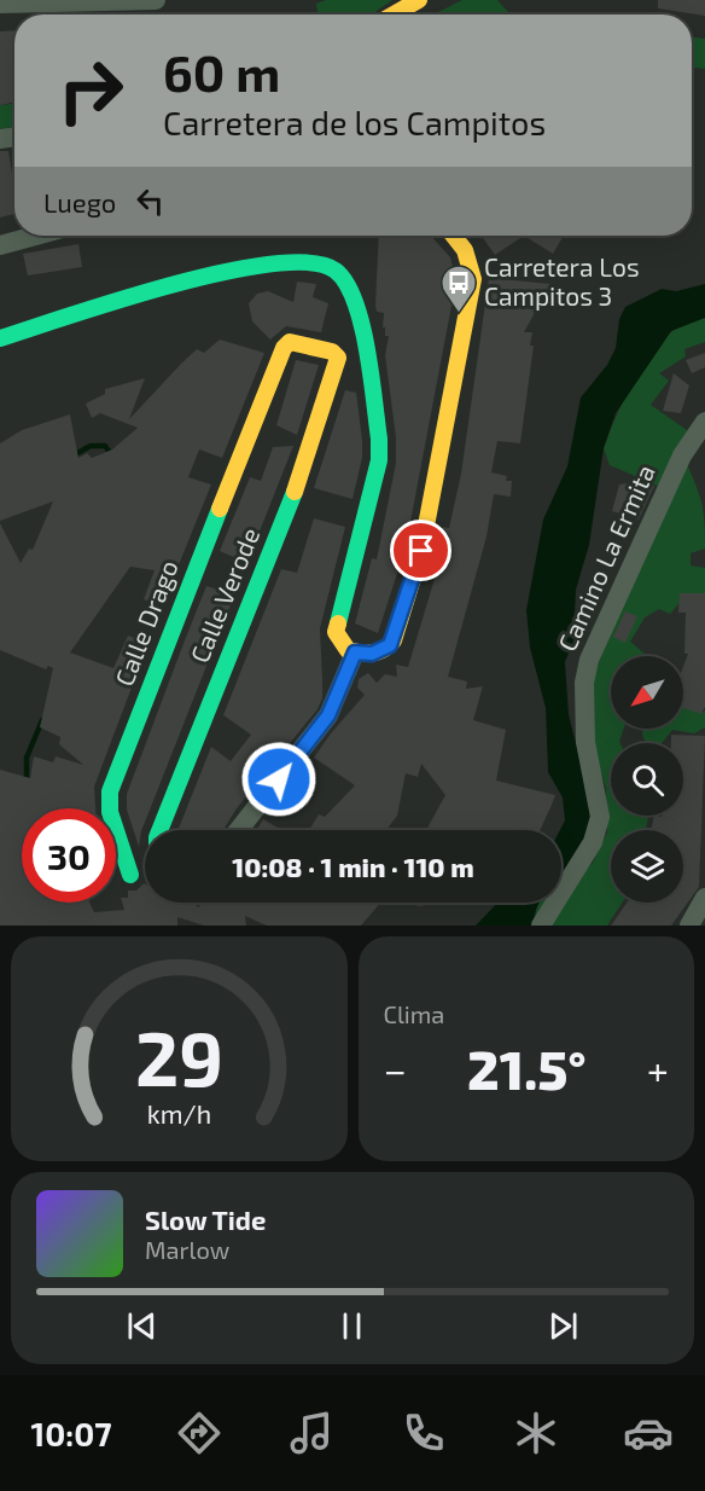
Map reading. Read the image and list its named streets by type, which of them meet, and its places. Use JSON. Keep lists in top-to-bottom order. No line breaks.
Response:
{"streets":{"main road":["Calle Verode","Calle Drago"],"street":["Camino La Ermita"]},"crossings":[["Calle Verode","Calle Drago"]],"places":{"bus stop":["Carretera Los Campitos 3"]},"north":"bottom left","page":{"turn":["60 m","Carretera de los Campitos"],"then":"Luego","limit":"30","trip":"10:08 · 1 min · 110 m","tile":"Clima","heat":["−","21.5°","+"],"song":["Slow Tide","Marlow"],"tabs":"10:07","gauge":["29","km/h"]}}
